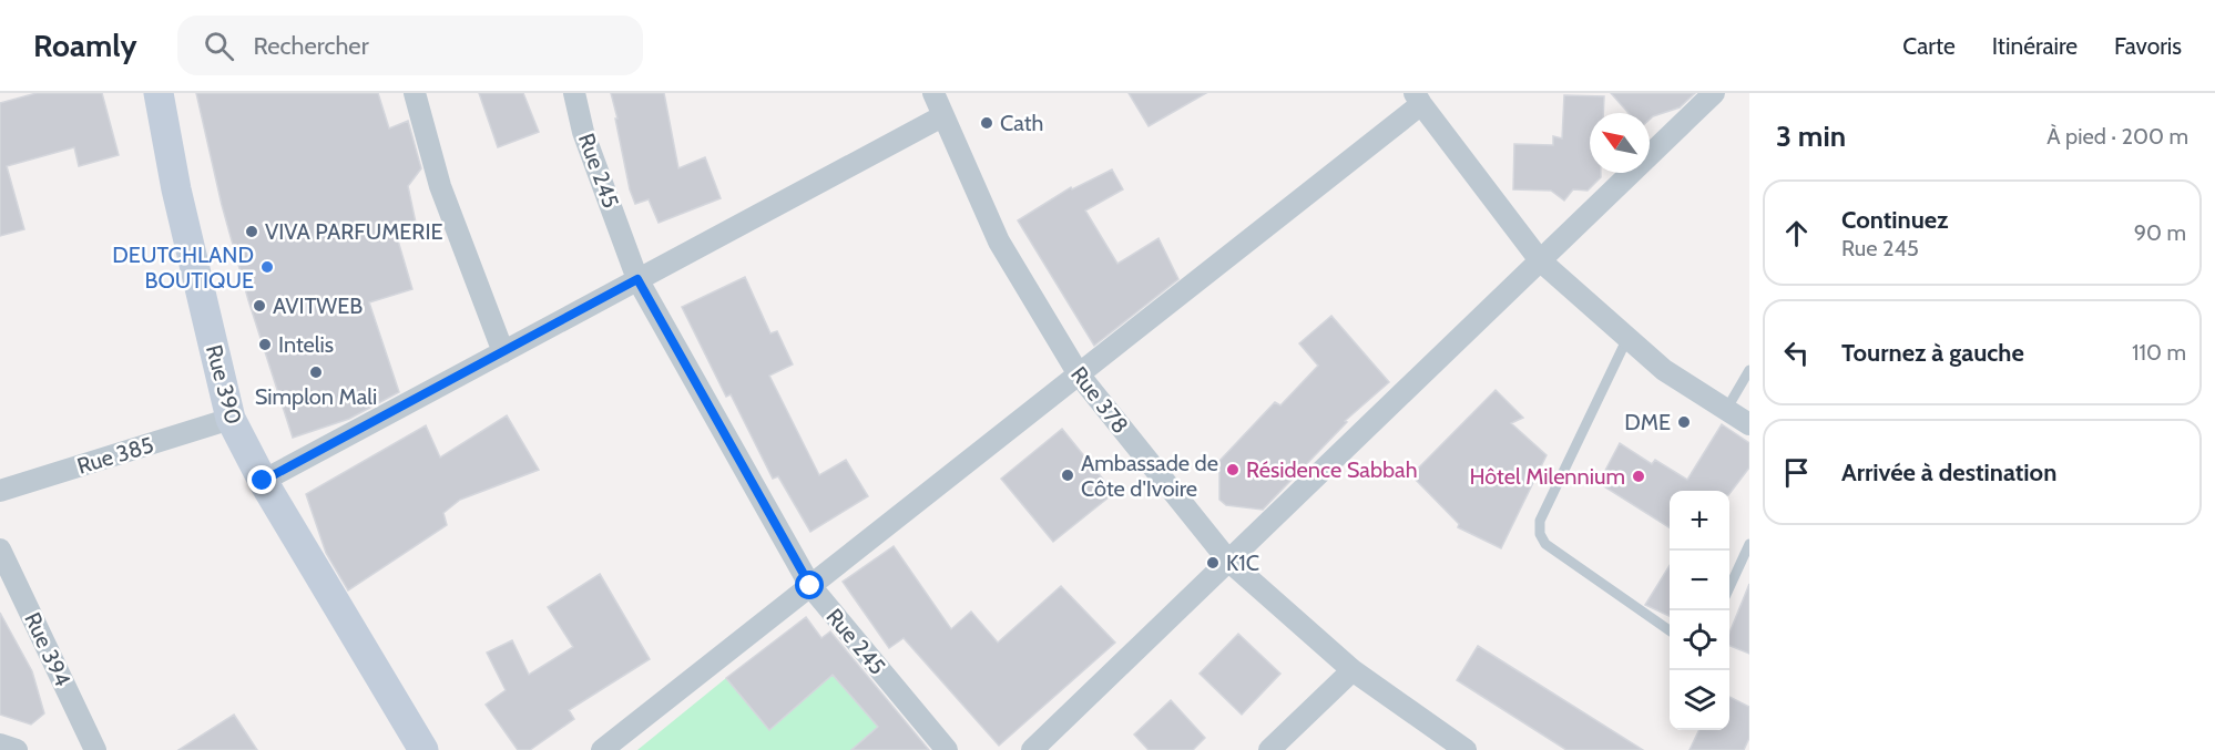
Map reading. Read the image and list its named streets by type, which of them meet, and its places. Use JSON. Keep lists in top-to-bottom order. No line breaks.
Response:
{"streets":{"street":["Rue 245","Rue 390","Rue 378","Rue 385","Rue 394"]},"crossings":[["Rue 390","Rue 385"]],"places":["Cath","VIVA PARFUMERIE","DEUTCHLAND BOUTIQUE","AVITWEB","Intelis","Simplon Mali","DME","Résidence Sabbah","Ambassade de Côte d'Ivoire","Hôtel Milennium","K1C"],"north":"top left","page":{"header":"Roamly","search":"Rechercher","nav":["Carte","Itinéraire","Favoris"],"heading":["3 min","À pied · 200 m"],"list":[["Continuez","Rue 245","90 m"],["Tournez à gauche","110 m"],"Arrivée à destination"],"map_buttons":["+","−"]}}
